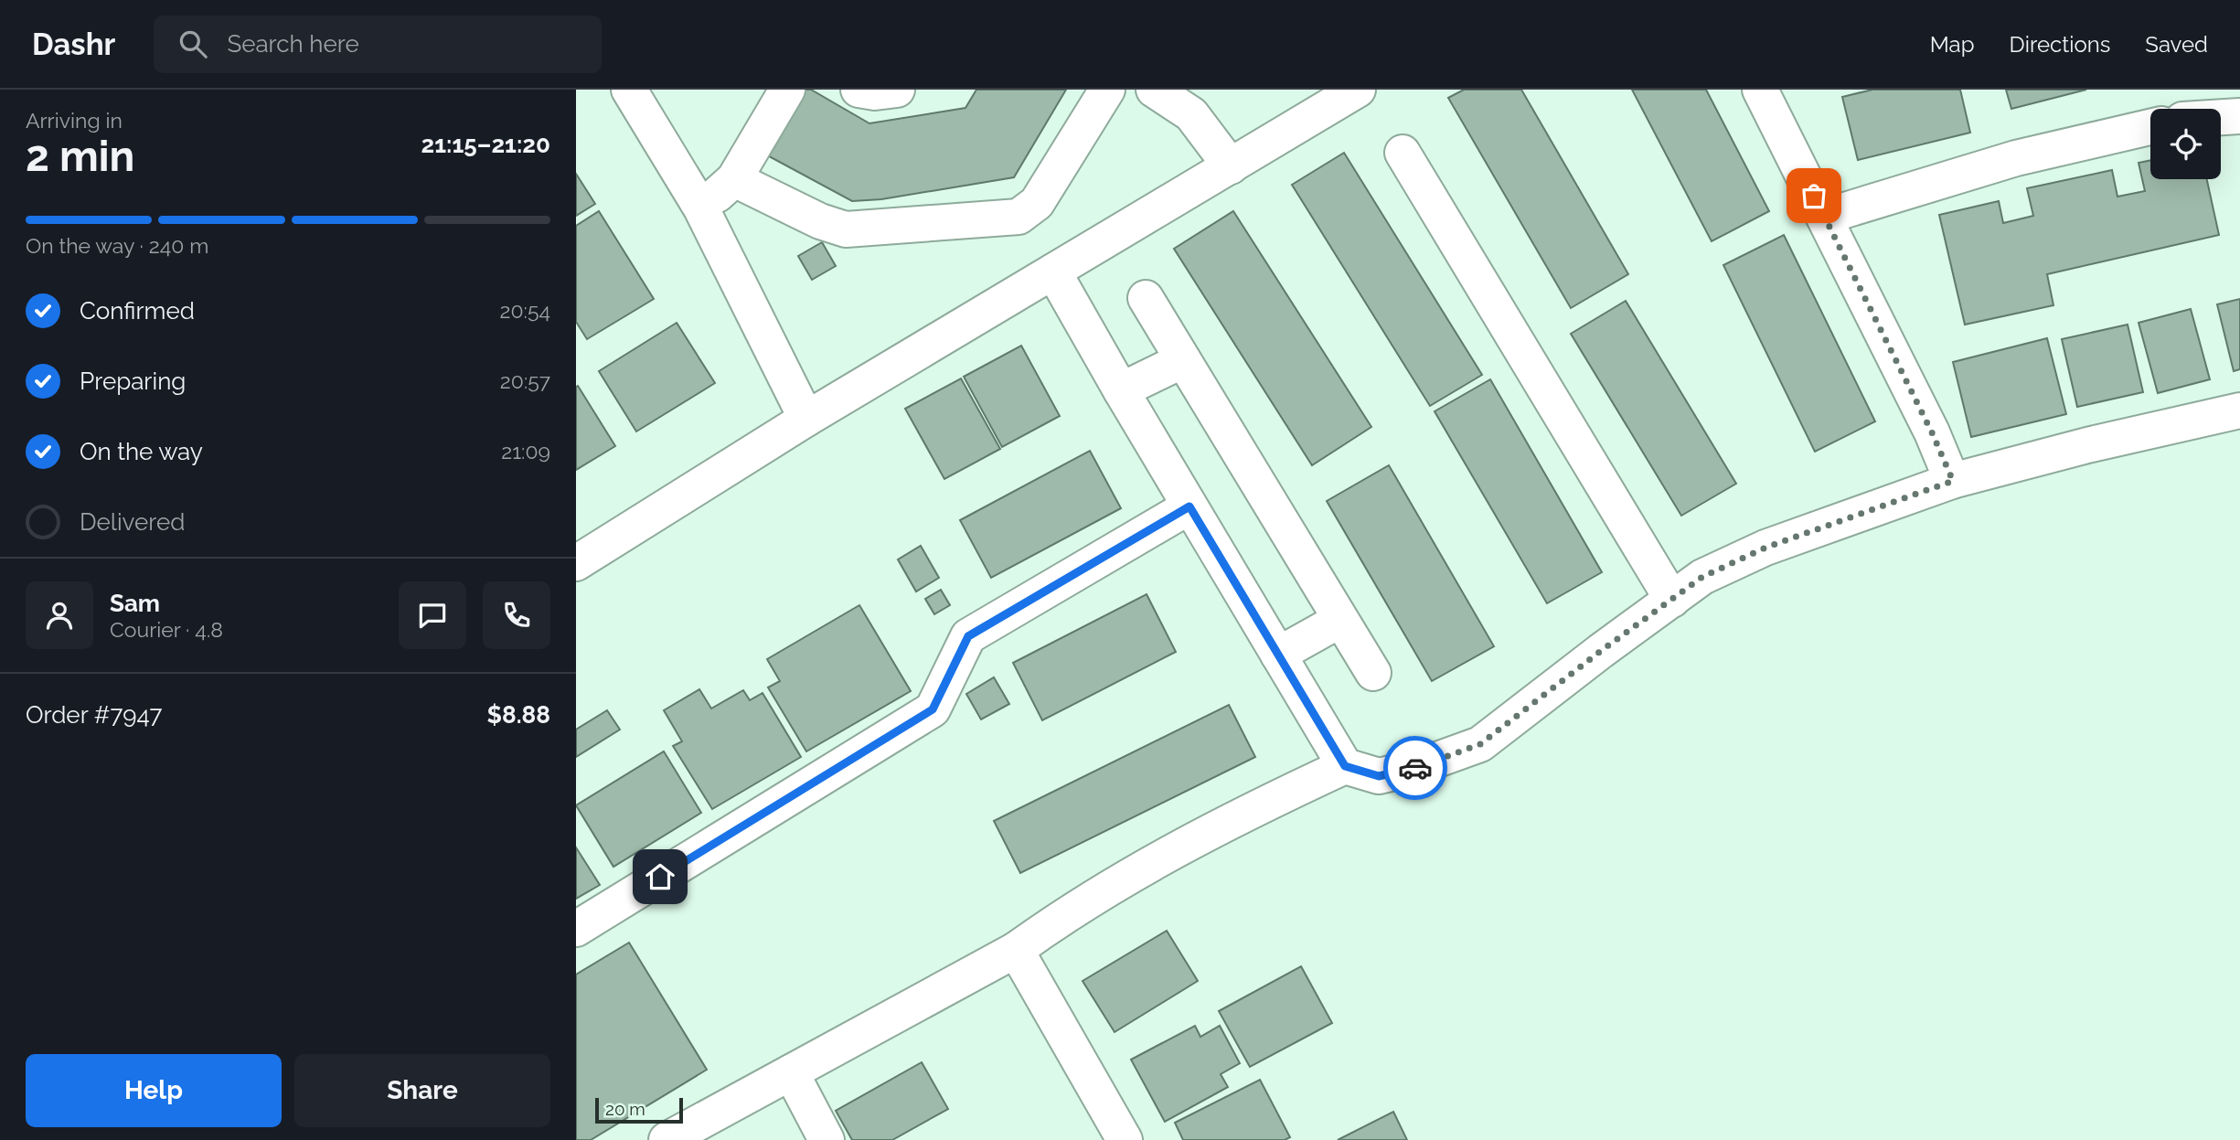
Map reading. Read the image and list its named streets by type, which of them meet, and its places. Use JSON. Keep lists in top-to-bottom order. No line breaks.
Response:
{"scale_bar":"20 m","page":{"header":"Dashr","search":"Search here","nav":["Map","Directions","Saved"],"heading":["2 min","Arriving in","21:15–21:20"],"panel":["Sam","Courier · 4.8","Order #7947","$8.88"],"bar":"On the way · 240 m","list":[["Confirmed","20:54"],["Preparing","20:57"],["On the way","21:09"],"Delivered"],"buttons":["Help","Share"],"scale":"20 m"}}
